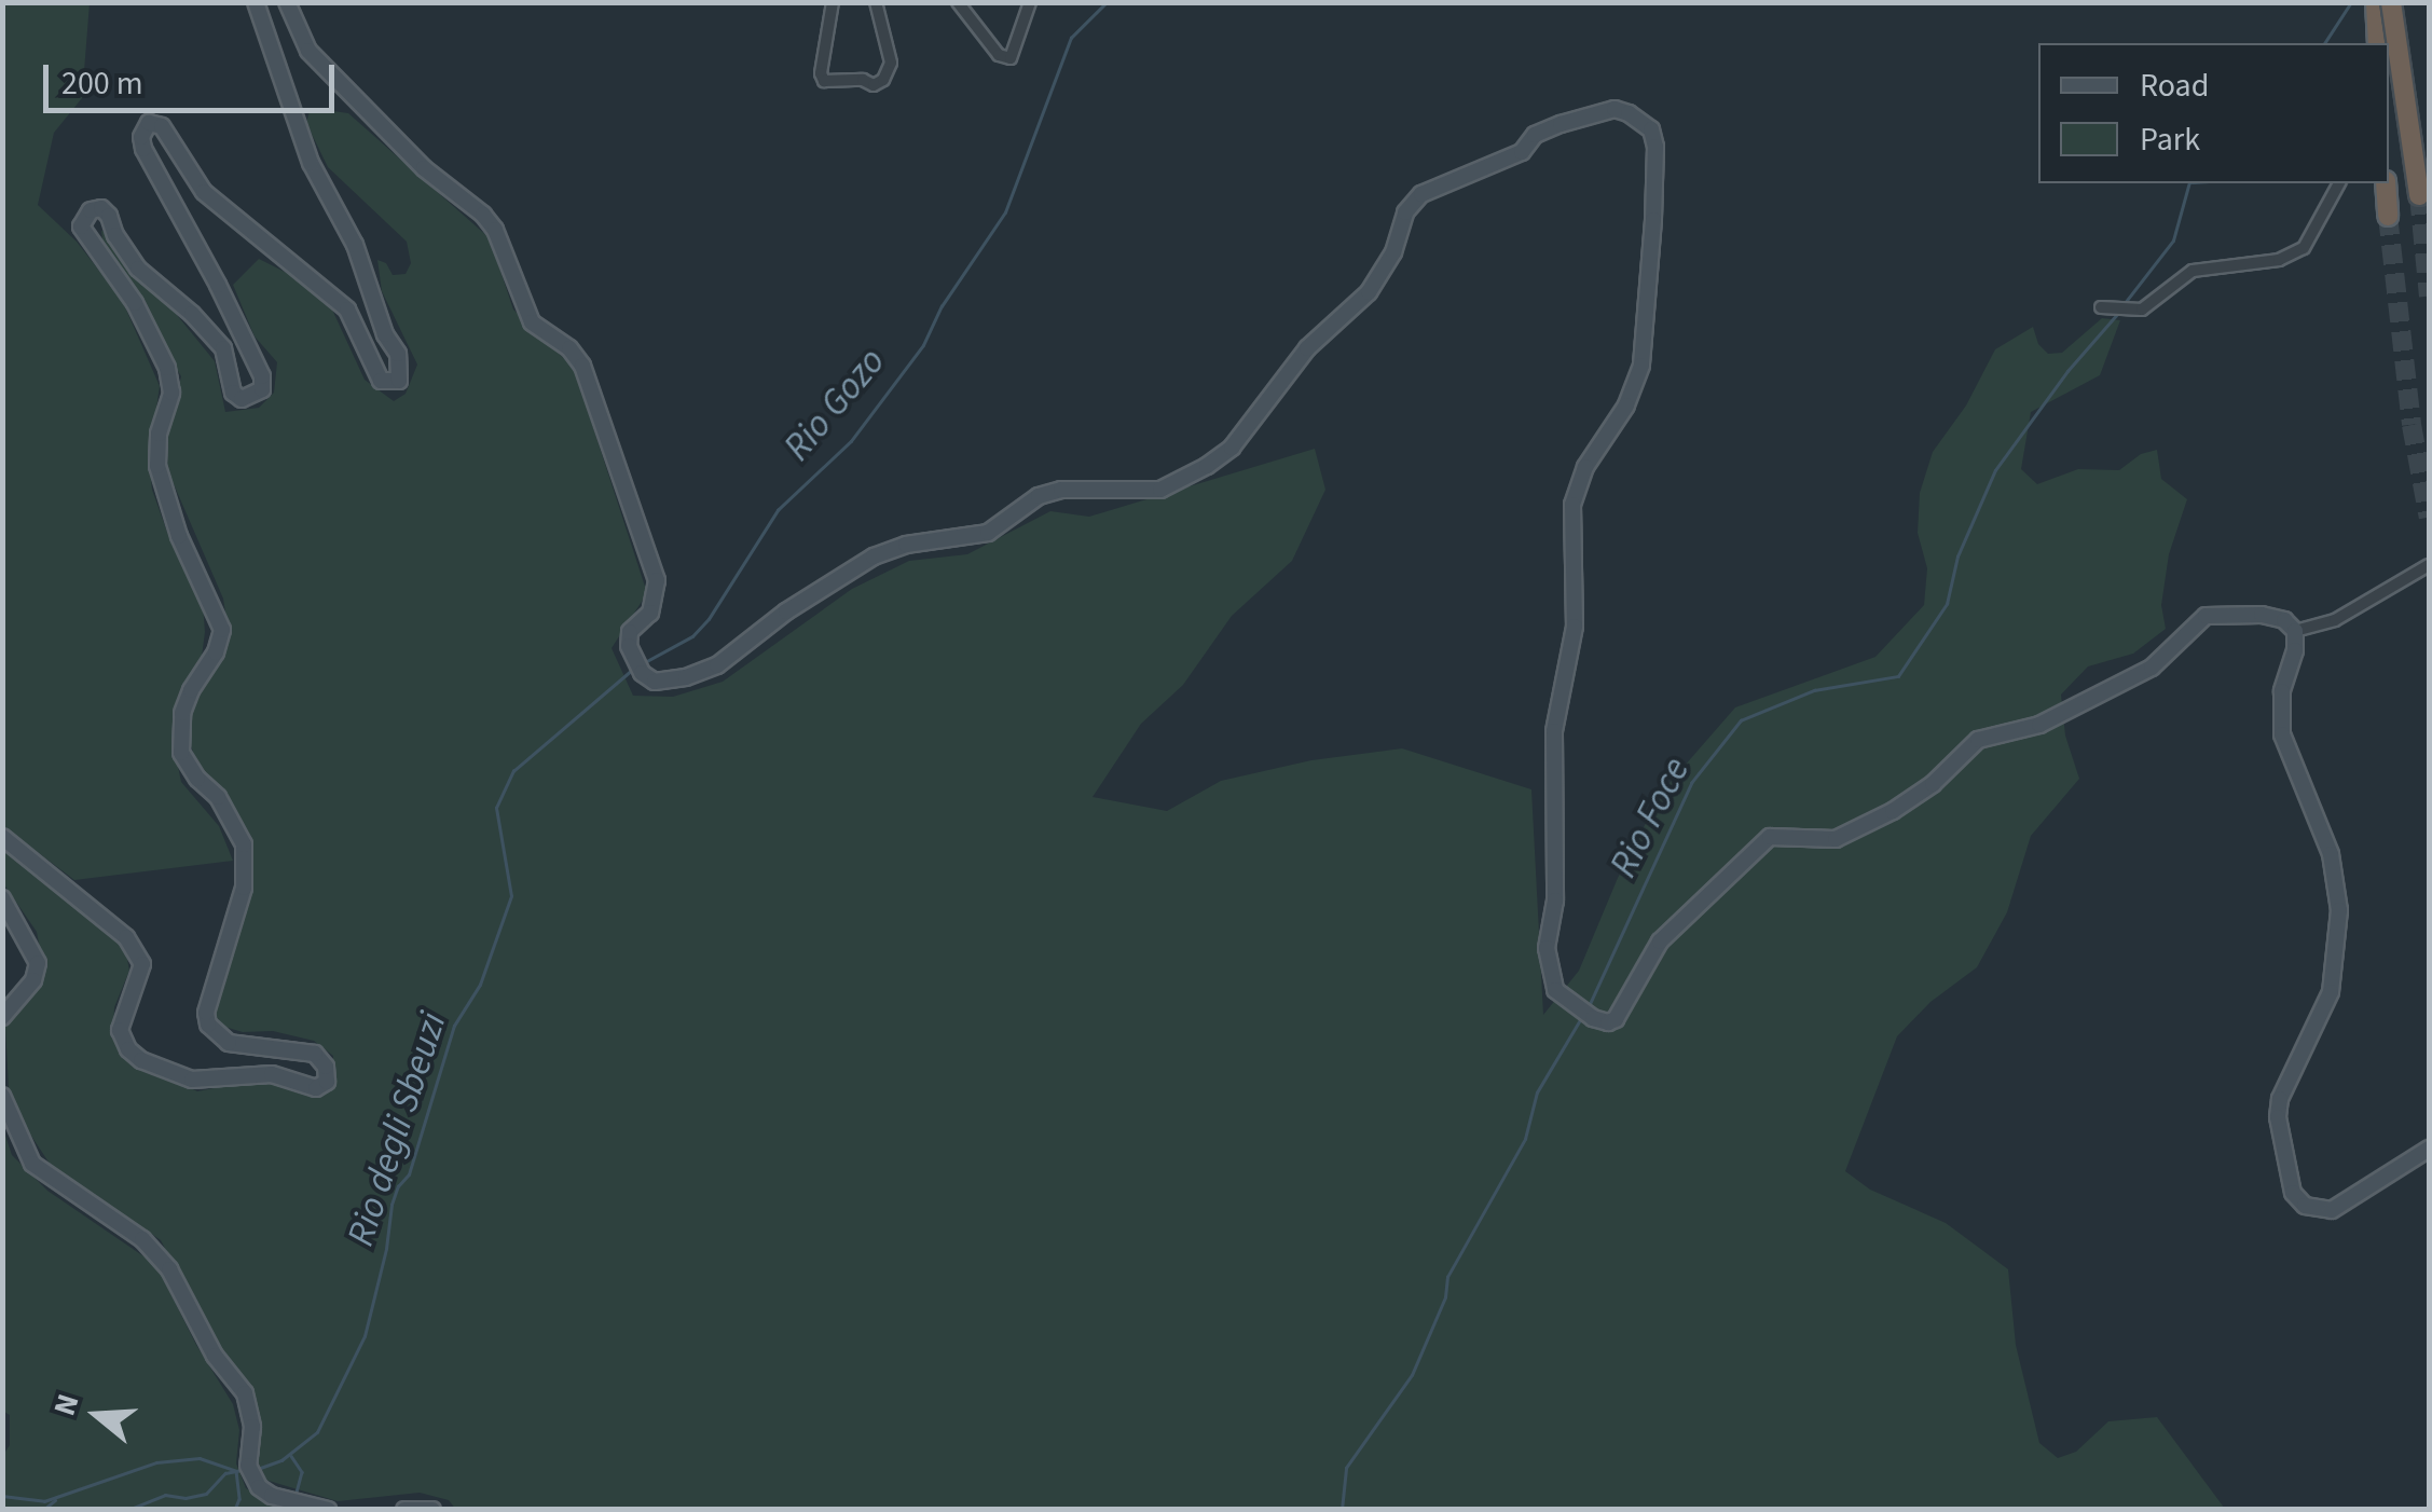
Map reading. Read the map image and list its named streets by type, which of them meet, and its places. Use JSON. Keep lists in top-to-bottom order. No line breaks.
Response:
{"water":["Rio Gozo","Rio Foce","Rio degli Sbeuzi"],"legend":["Road","Park"],"scale_bar":"200 m","north":"left"}
